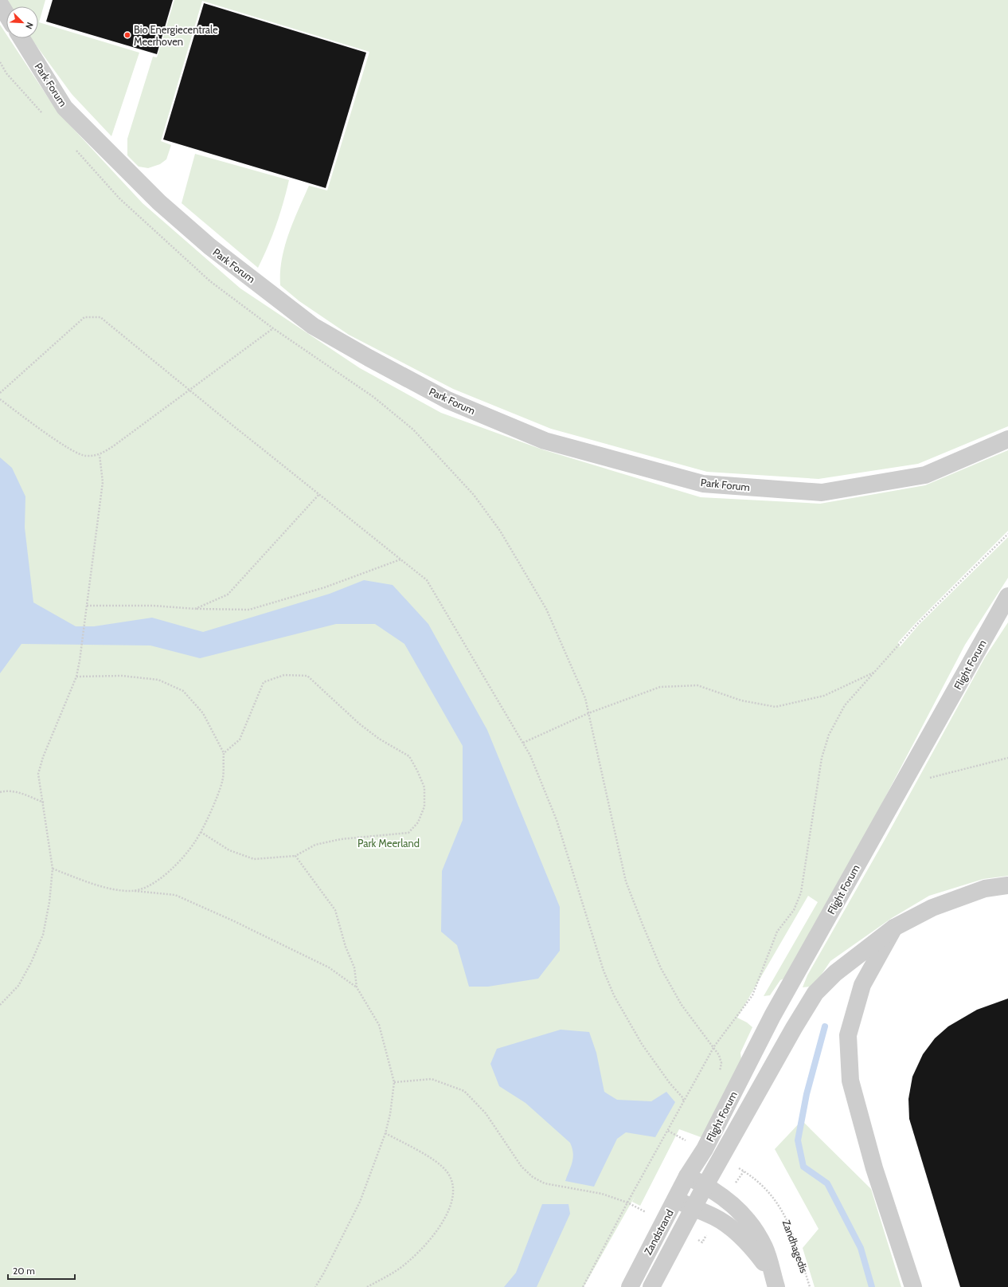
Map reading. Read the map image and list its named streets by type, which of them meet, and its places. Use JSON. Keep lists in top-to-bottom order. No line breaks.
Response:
{"streets":{"street":["Park Forum","Flight Forum","Zandstrand"],"path":["Zandhagedis"]},"crossings":[["Flight Forum","Zandstrand"],["Flight Forum","Zandhagedis"]],"parks":["Park Meerland"],"places":["Bio Energiecentrale Meerhoven"],"scale_bar":"20 m","north":"bottom right"}
